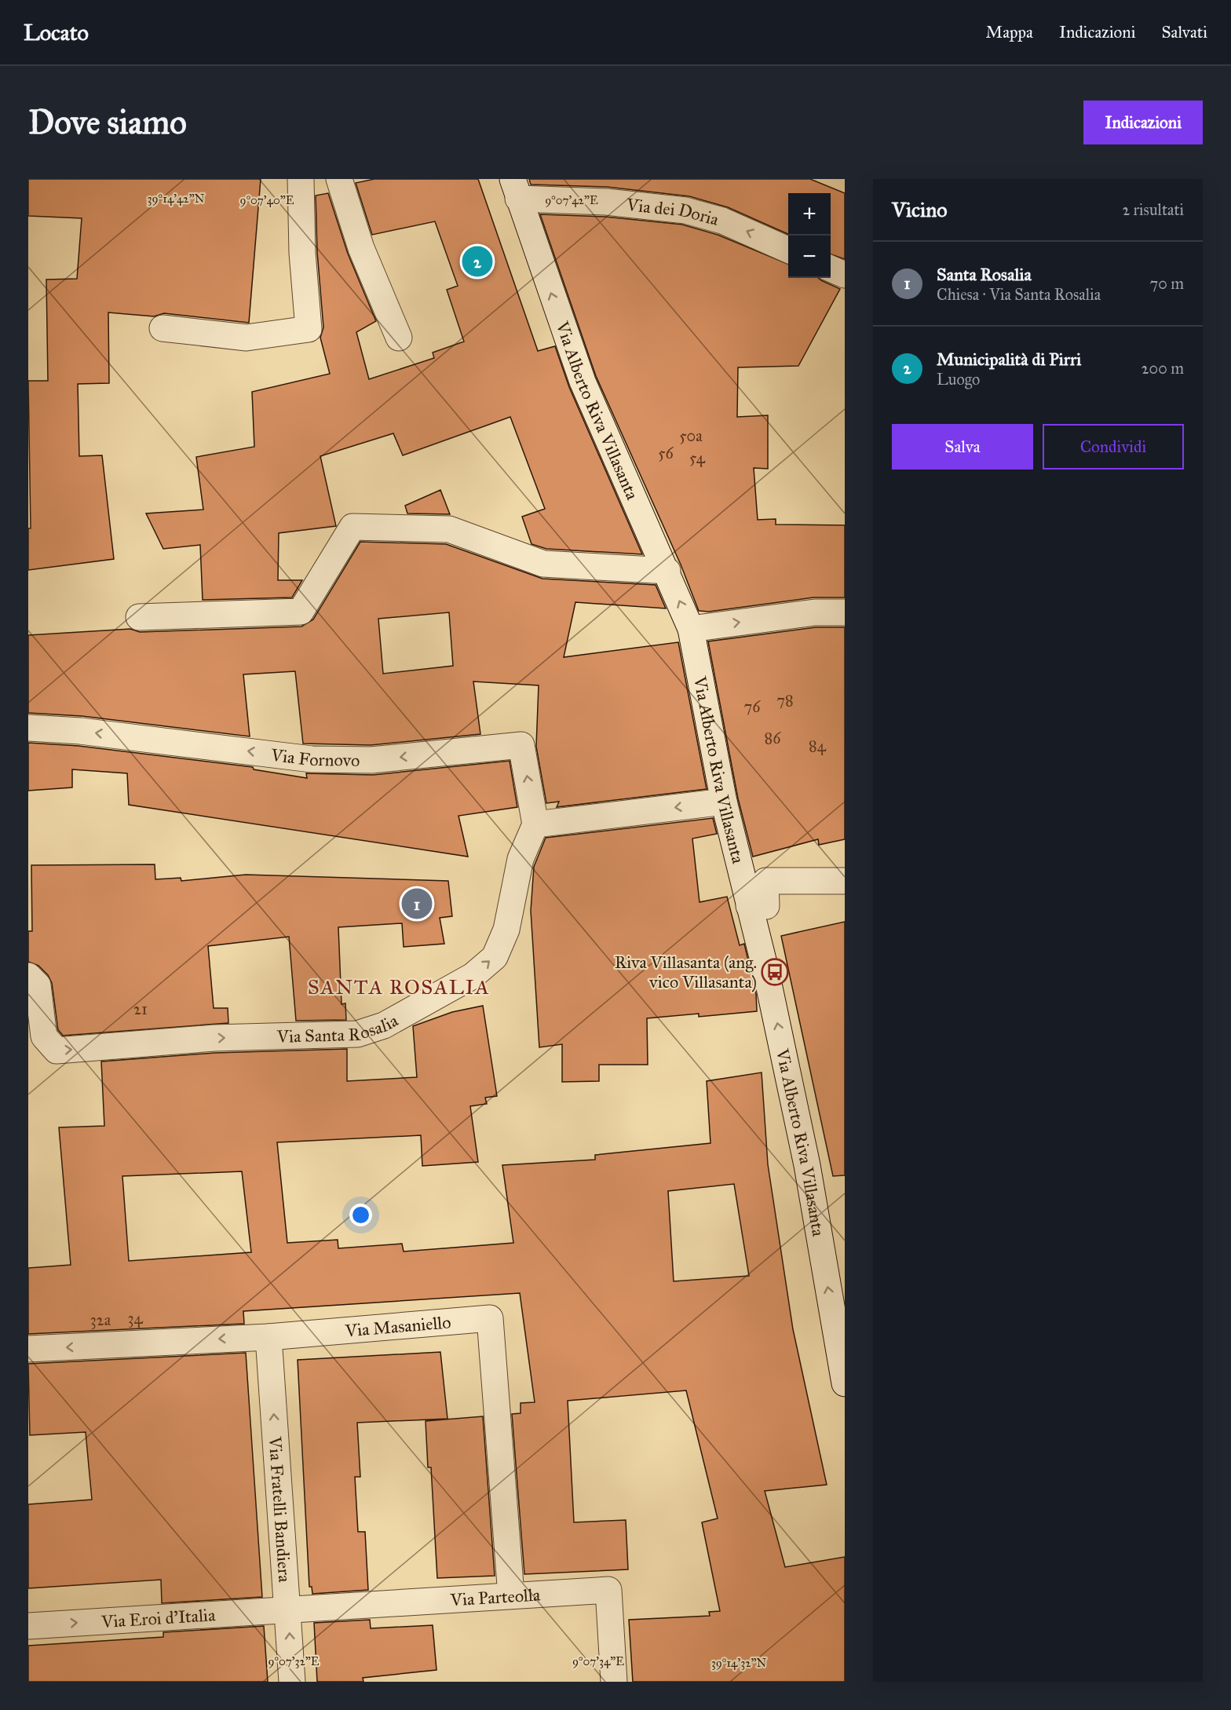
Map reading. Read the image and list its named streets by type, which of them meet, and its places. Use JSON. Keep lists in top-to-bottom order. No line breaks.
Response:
{"streets":{"street":["Via dei Doria","Via Alberto Riva Villasanta","Via Fornovo","Via Santa Rosalia","Via Masaniello","Via Fratelli Bandiera","Via Parteolla","Via Eroi d'Italia"]},"crossings":[["Via dei Doria","Via Alberto Riva Villasanta"],["Via Fornovo","Via Santa Rosalia"],["Via Masaniello","Via Fratelli Bandiera"],["Via Masaniello","Via Parteolla"],["Via Fratelli Bandiera","Via Parteolla"],["Via Fratelli Bandiera","Via Eroi d'Italia"],["Via Parteolla","Via Eroi d'Italia"]],"one_way":["Via dei Doria","Via Alberto Riva Villasanta","Via Fornovo","Via Fratelli Bandiera","Via Eroi d'Italia"],"districts":["SANTA ROSALIA"],"places":{"bus stop":["Riva Villasanta (ang. vico Villasanta)"]},"house_numbers":["50a","56","54","78","76","86","84","21","34","32a"],"page":{"header":"Locato","nav":["Mappa","Indicazioni","Salvati"],"buttons":["Indicazioni",["Salva","Condividi"]],"title":"Dove siamo","heading":["Vicino","2 risultati"],"map_buttons":["+","−"],"list":[{"mark":"1","name":"Santa Rosalia","note":"Chiesa · Via Santa Rosalia","value":"70 m"},{"mark":"2","name":"Municipalità di Pirri","note":"Luogo","value":"200 m"}],"pins":["2","1"]},"coordinates":["39°14'42\"N","9°07'40\"E","9°07'42\"E","9°07'32\"E","9°07'34\"E","39°14'32\"N"]}
